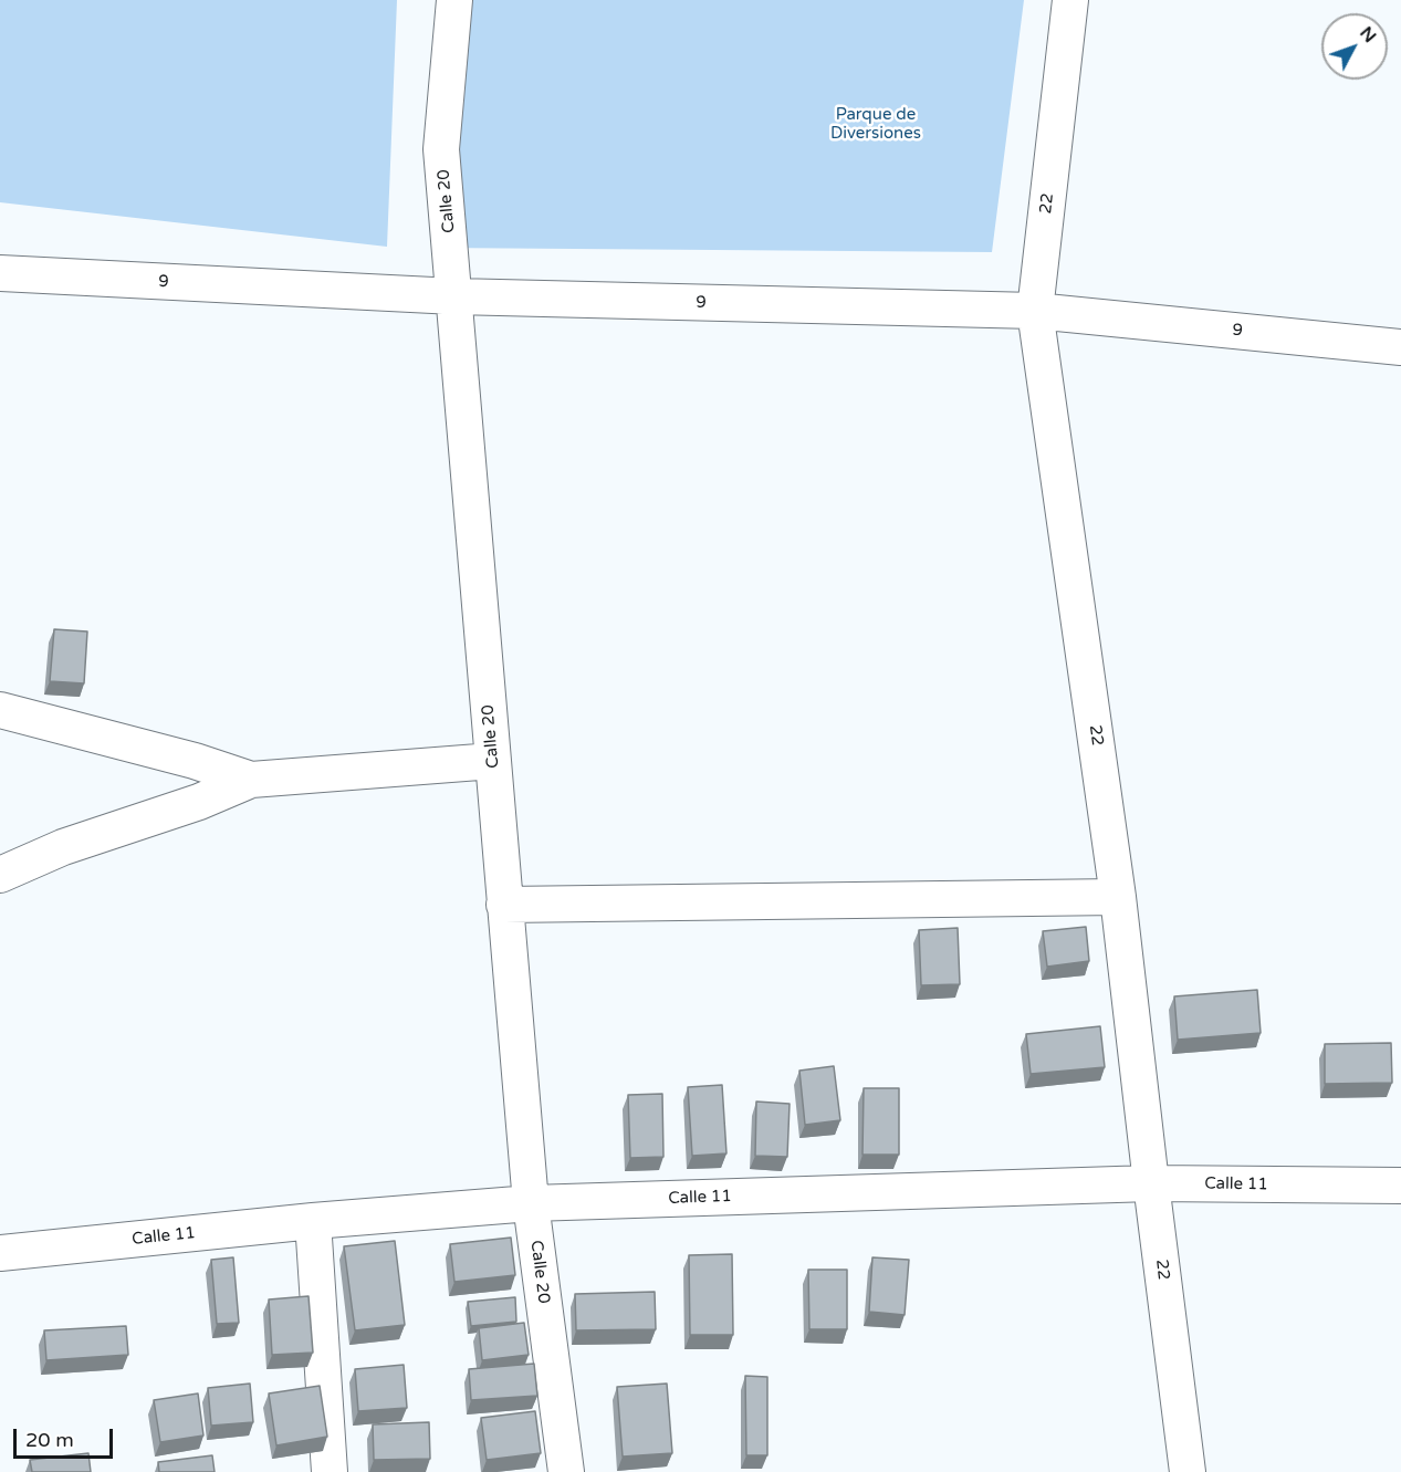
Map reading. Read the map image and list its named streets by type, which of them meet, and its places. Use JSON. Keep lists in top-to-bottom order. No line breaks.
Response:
{"streets":{"street":["Calle 20","22","9","Calle 11"]},"crossings":[["Calle 20","9"],["Calle 20","Calle 11"],["22","9"],["22","Calle 11"]],"parks":["Parque de Diversiones"],"scale_bar":"20 m","north":"top right"}
